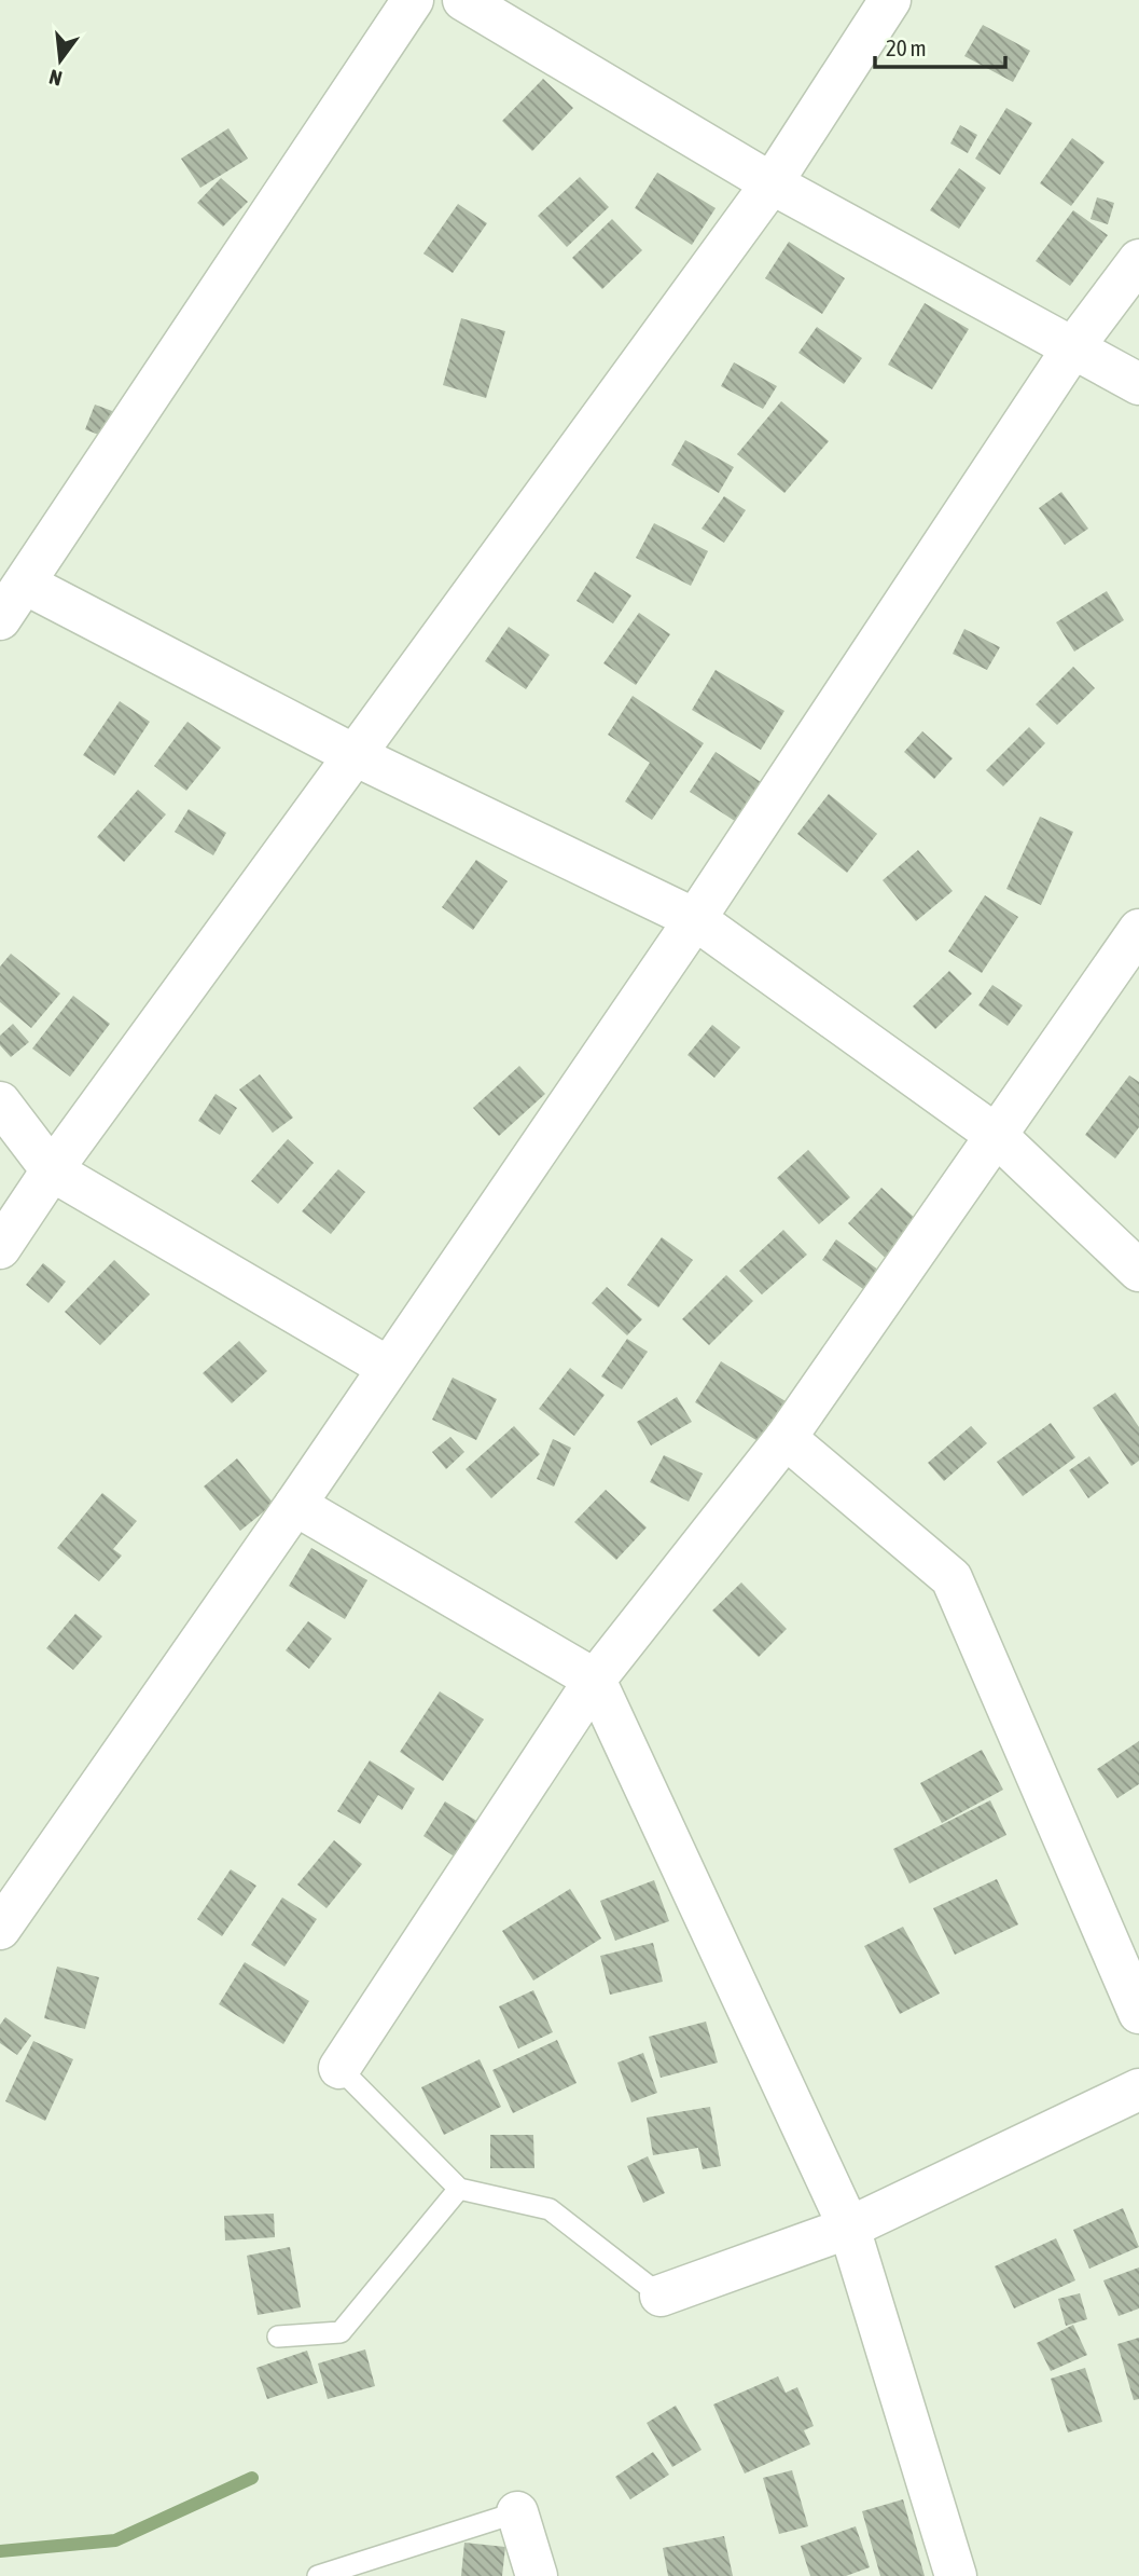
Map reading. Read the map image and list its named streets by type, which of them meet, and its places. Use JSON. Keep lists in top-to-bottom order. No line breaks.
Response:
{"scale_bar":"20 m","north":"bottom"}
